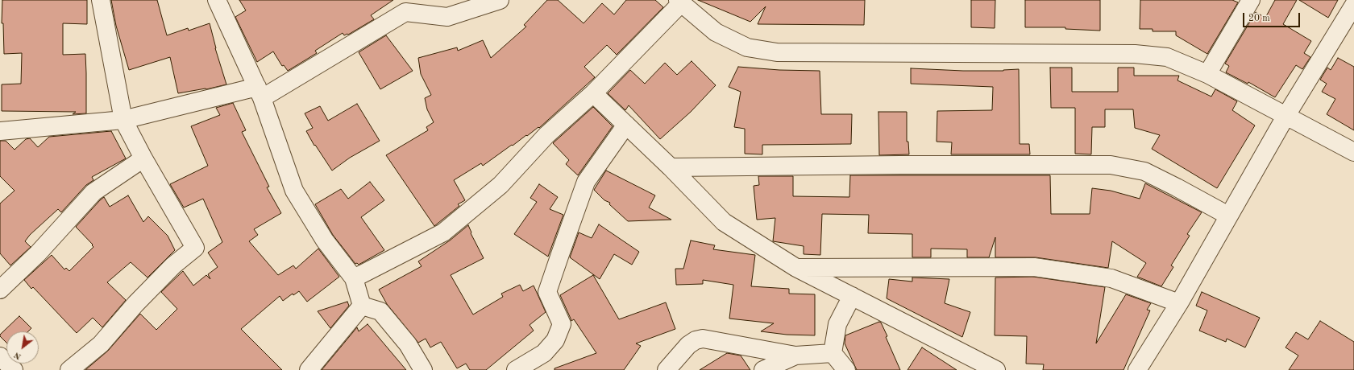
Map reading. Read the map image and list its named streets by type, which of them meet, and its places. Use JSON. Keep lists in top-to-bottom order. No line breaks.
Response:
{"scale_bar":"20 m","north":"bottom left"}
